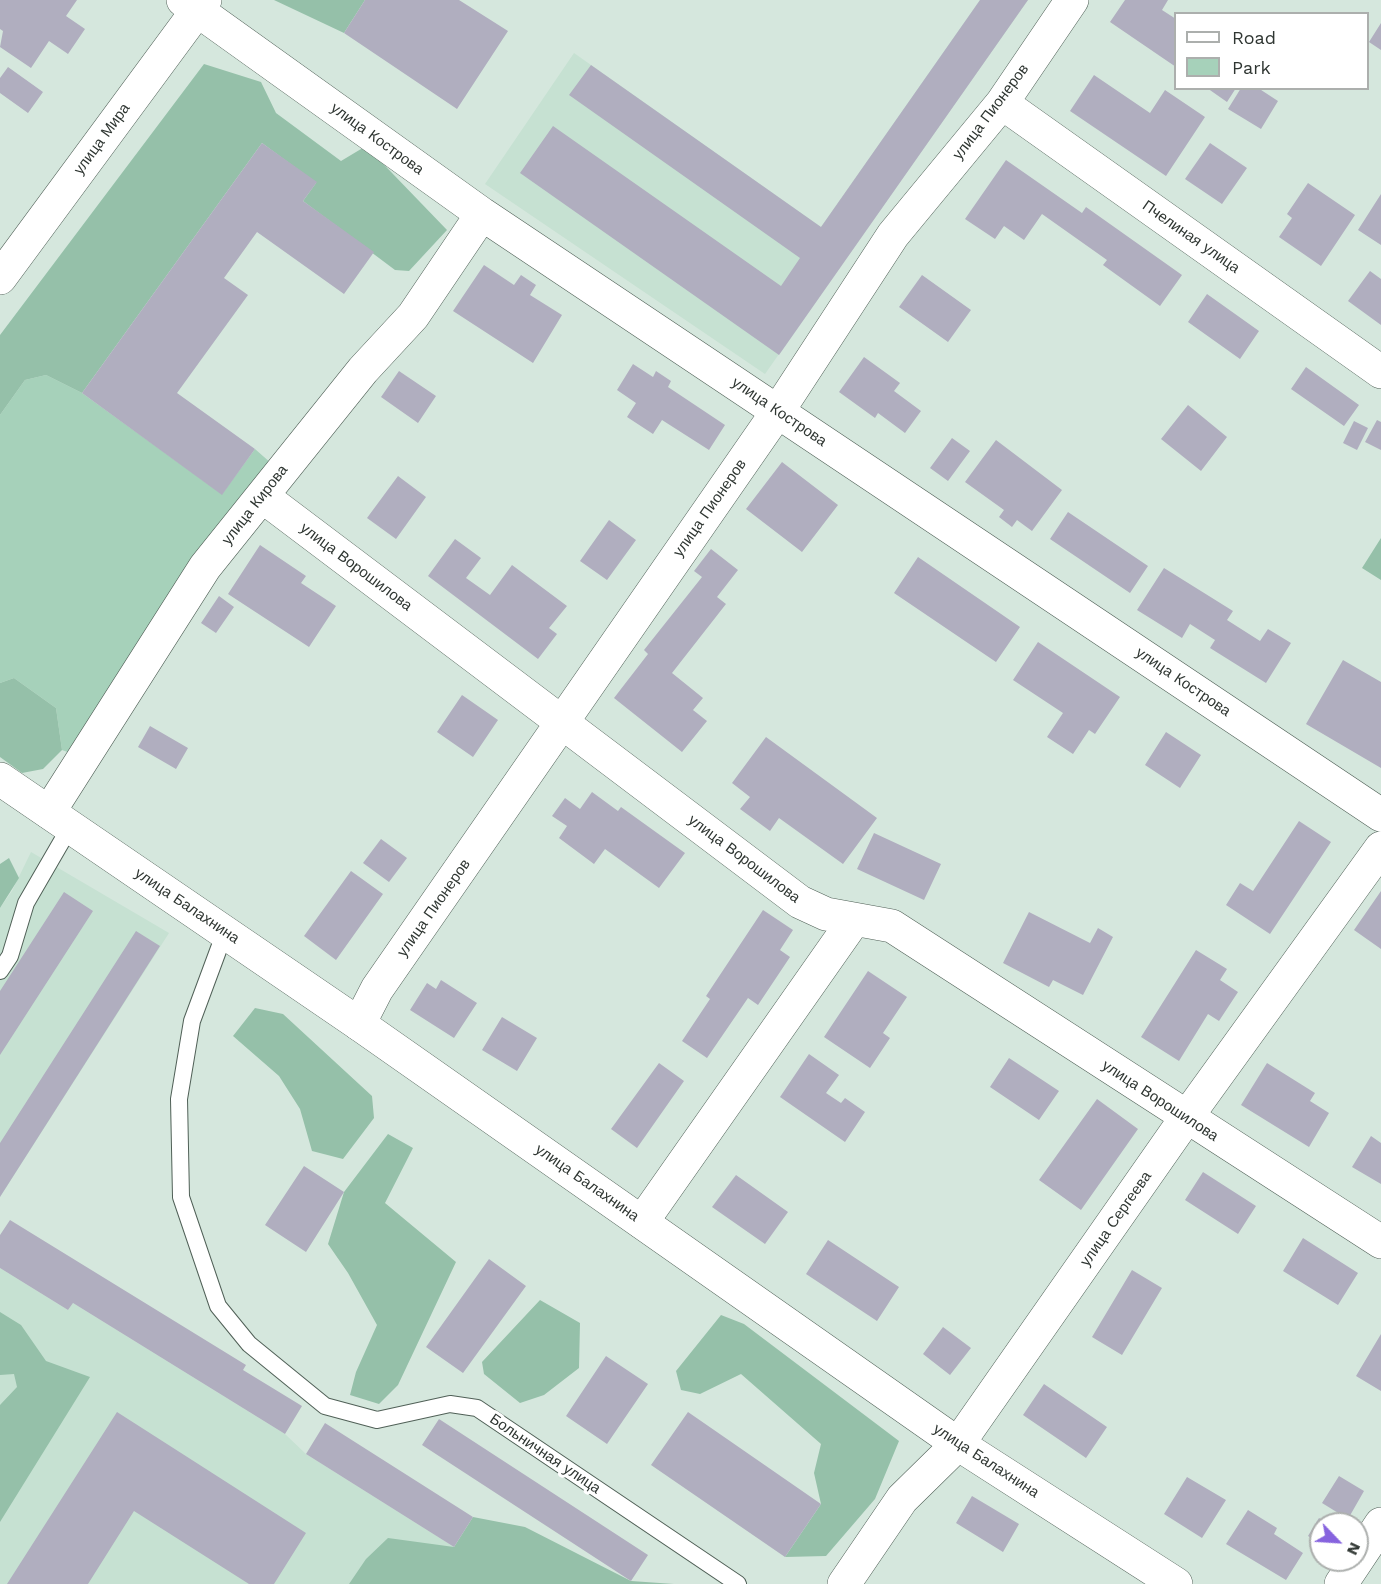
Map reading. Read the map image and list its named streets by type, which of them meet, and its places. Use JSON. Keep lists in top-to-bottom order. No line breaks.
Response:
{"streets":{"street":["улица Пионеров","улица Мира","улица Кострова","Пчелиная улица","улица Кирова","улица Ворошилова","улица Балахнина","улица Сергеева"],"lane":["Больничная улица"]},"crossings":[["улица Пионеров","улица Кострова"],["улица Пионеров","Пчелиная улица"],["улица Пионеров","улица Ворошилова"],["улица Пионеров","улица Балахнина"],["улица Мира","улица Кострова"],["улица Кострова","улица Кирова"],["улица Кирова","улица Ворошилова"],["улица Кирова","улица Балахнина"],["улица Ворошилова","улица Сергеева"],["улица Балахнина","улица Сергеева"],["улица Балахнина","Больничная улица"]],"legend":["Road","Park"],"north":"bottom right"}
